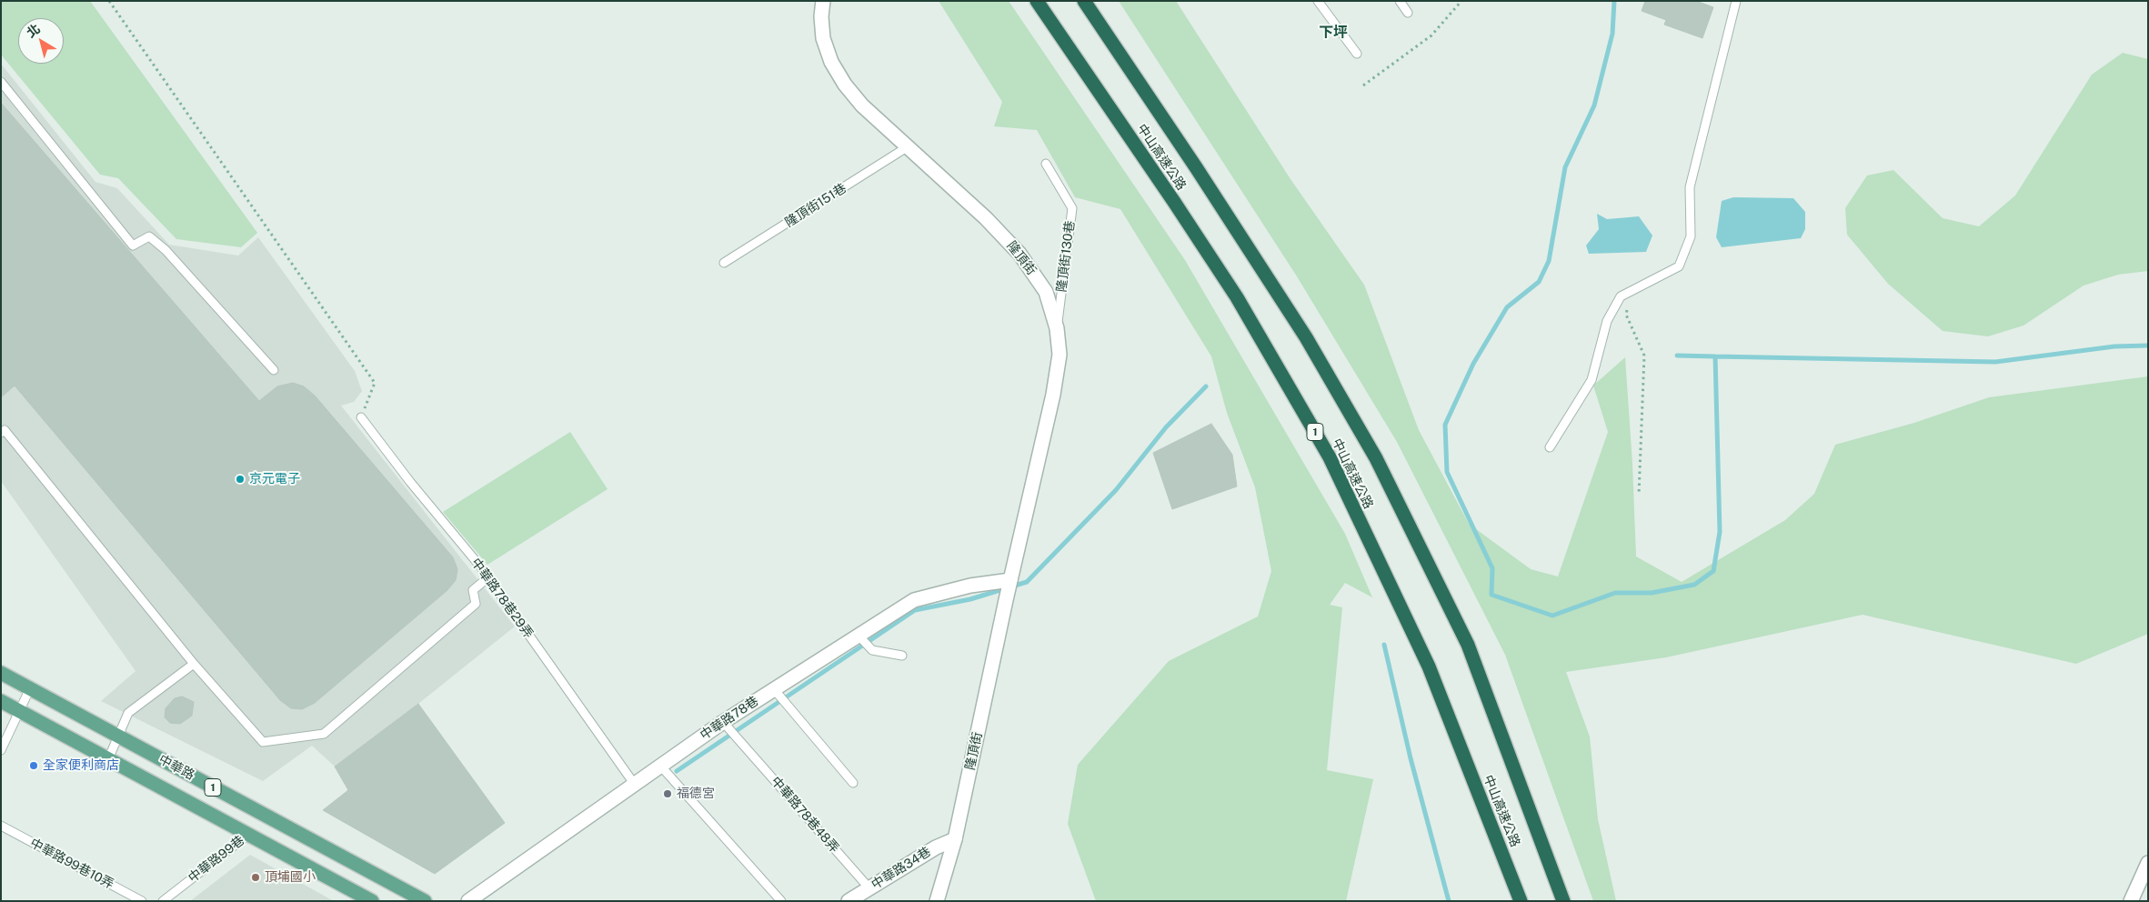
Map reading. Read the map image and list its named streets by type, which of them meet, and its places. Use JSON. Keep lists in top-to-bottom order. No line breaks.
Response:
{"streets":{"highway":["中山高速公路","1"],"main road":["中華路"],"street":["隆頂街","中華路78巷","中華路34巷"],"lane":["隆頂街151巷","隆頂街130巷","中華路78巷29弄","中華路78巷48弄","中華路99巷","中華路99巷10弄"]},"crossings":[["隆頂街151巷","隆頂街"],["隆頂街130巷","隆頂街"],["隆頂街","中華路78巷"],["隆頂街","中華路34巷"],["中華路78巷29弄","中華路78巷"],["中華路78巷","中華路78巷48弄"],["中華路","中華路99巷"],["中華路78巷48弄","中華路34巷"]],"districts":["下坪"],"places":["京元電子","全家便利商店","福德宮","頂埔國小"],"north":"top left"}
